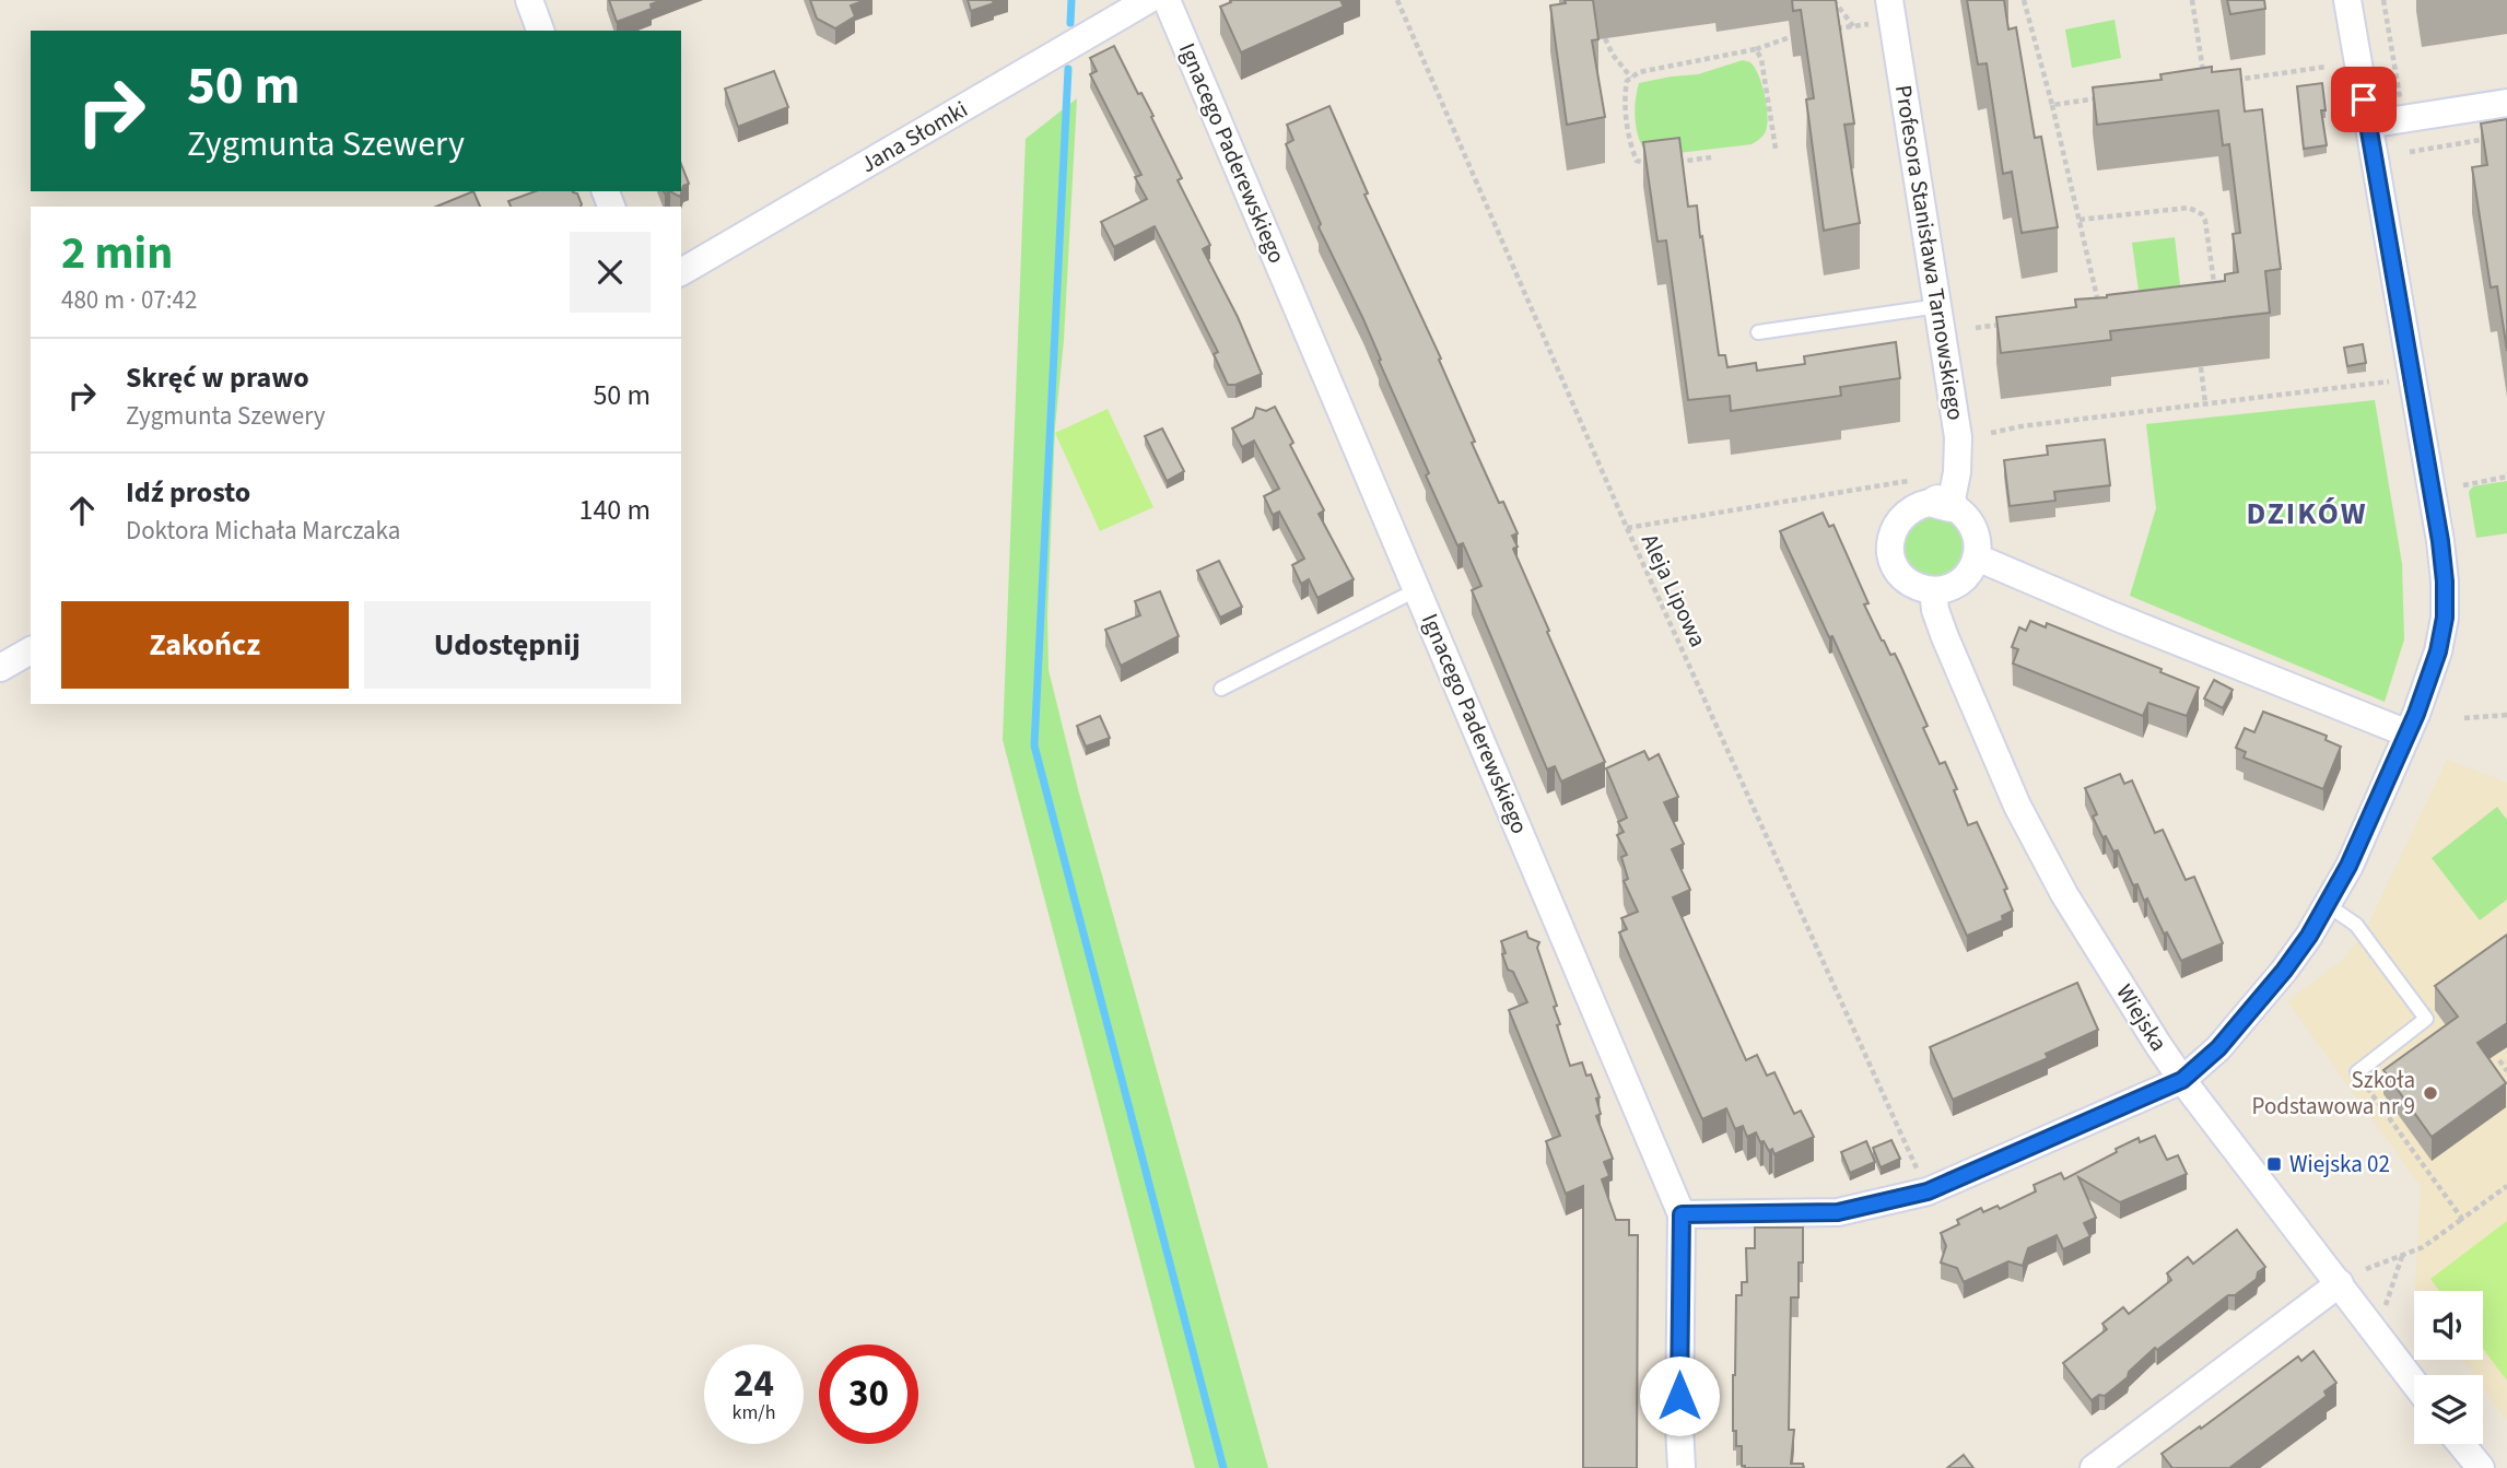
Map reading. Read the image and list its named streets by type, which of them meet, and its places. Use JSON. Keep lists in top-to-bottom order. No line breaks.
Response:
{"streets":{"street":["Jana Słomki","Ignacego Paderewskiego","Profesora Stanisława Tarnowskiego","Wiejska"],"path":["Aleja Lipowa"]},"crossings":[["Profesora Stanisława Tarnowskiego","Wiejska"]],"districts":["DZIKÓW"],"places":{"other":["Szkoła Podstawowa nr 9"],"transit":["Wiejska 02"]},"page":{"turn":["50 m","Zygmunta Szewery"],"heading":["2 min","480 m · 07:42"],"list":[{"name":"Skręć w prawo","note":"Zygmunta Szewery","value":"50 m"},{"name":"Idź prosto","note":"Doktora Michała Marczaka","value":"140 m"}],"buttons":["Zakończ","Udostępnij"],"speed":"24 km/h","limit":"30"}}
